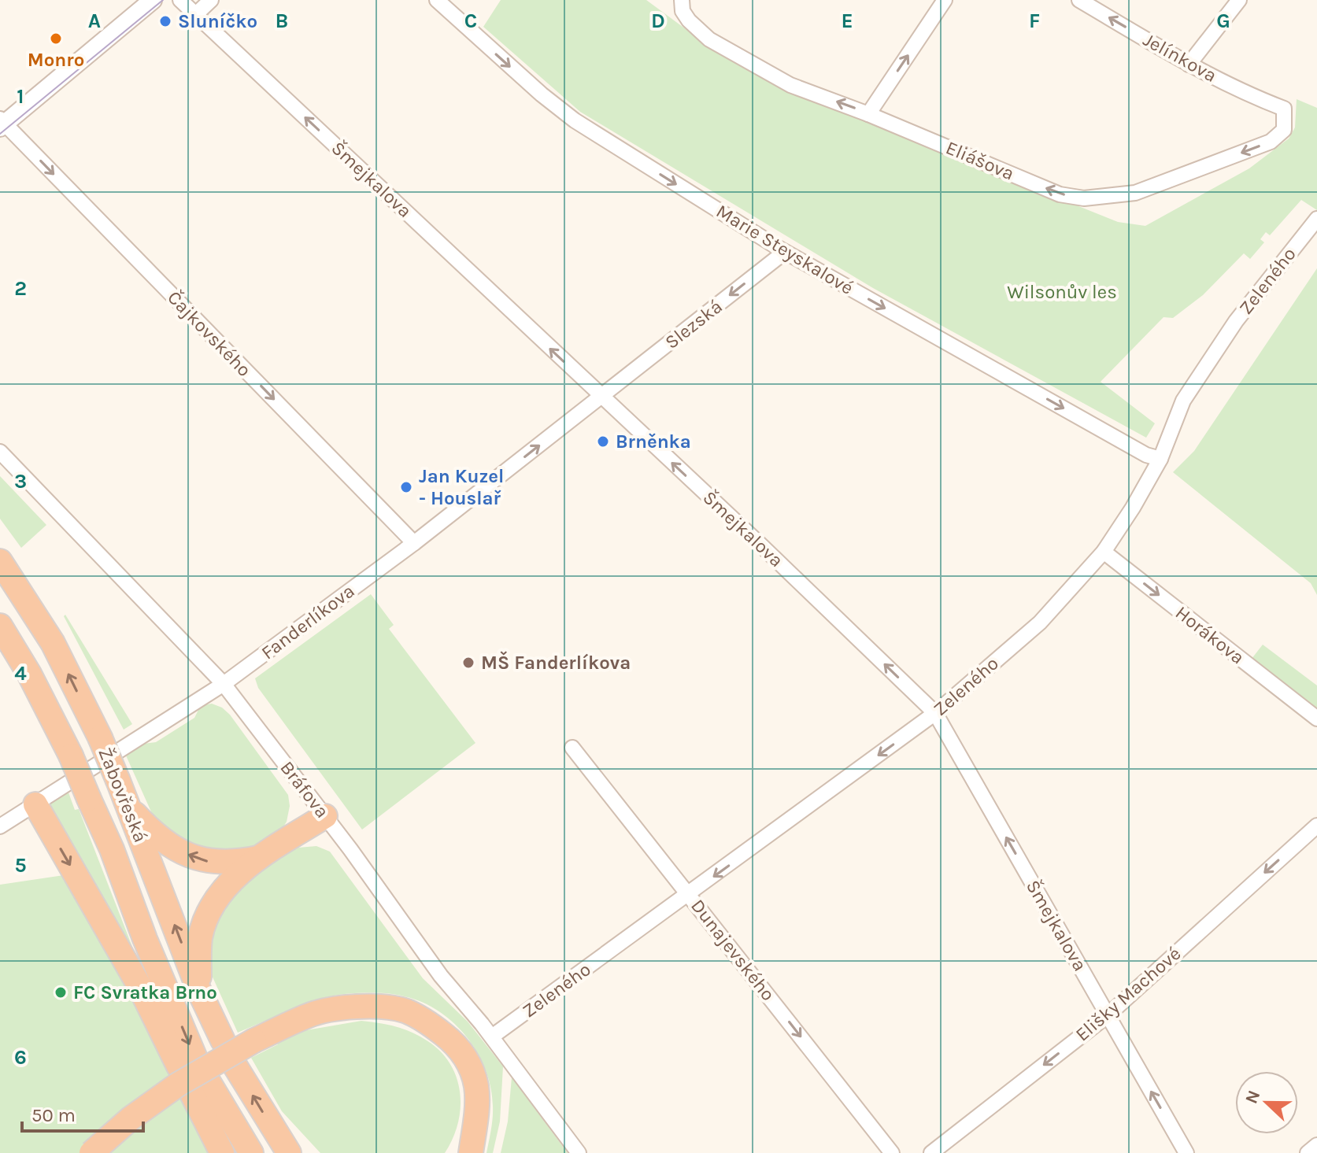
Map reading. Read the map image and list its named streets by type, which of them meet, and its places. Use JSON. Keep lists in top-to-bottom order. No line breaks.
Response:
{"streets":{"highway":["Žabovřeská"],"street":["Jelínkova","Eliášova","Šmejkalova","Marie Steyskalové","Zeleného","Slezská","Čajkovského","Fanderlíkova","Horákova","Bráfova","Dunajevského","Elišky Machové"]},"crossings":[["Jelínkova","Eliášova"],["Šmejkalova","Zeleného"],["Šmejkalova","Slezská"],["Šmejkalova","Fanderlíkova"],["Šmejkalova","Elišky Machové"],["Marie Steyskalové","Zeleného"],["Marie Steyskalové","Slezská"],["Zeleného","Horákova"],["Zeleného","Bráfova"],["Zeleného","Dunajevského"],["Slezská","Fanderlíkova"],["Čajkovského","Fanderlíkova"],["Fanderlíkova","Bráfova"]],"one_way":["Jelínkova","Eliášova","Šmejkalova","Marie Steyskalové","Slezská","Čajkovského","Horákova","Dunajevského","Elišky Machové"],"parks":["Wilsonův les"],"places":["Sluníčko","Monro","Brněnka","Jan Kuzel - Houslař","MŠ Fanderlíkova","FC Svratka Brno"],"scale_bar":"50 m","north":"left","grid":{"columns":["A","B","C","D","E","F","G"],"rows":["1","2","3","4","5","6"]}}
